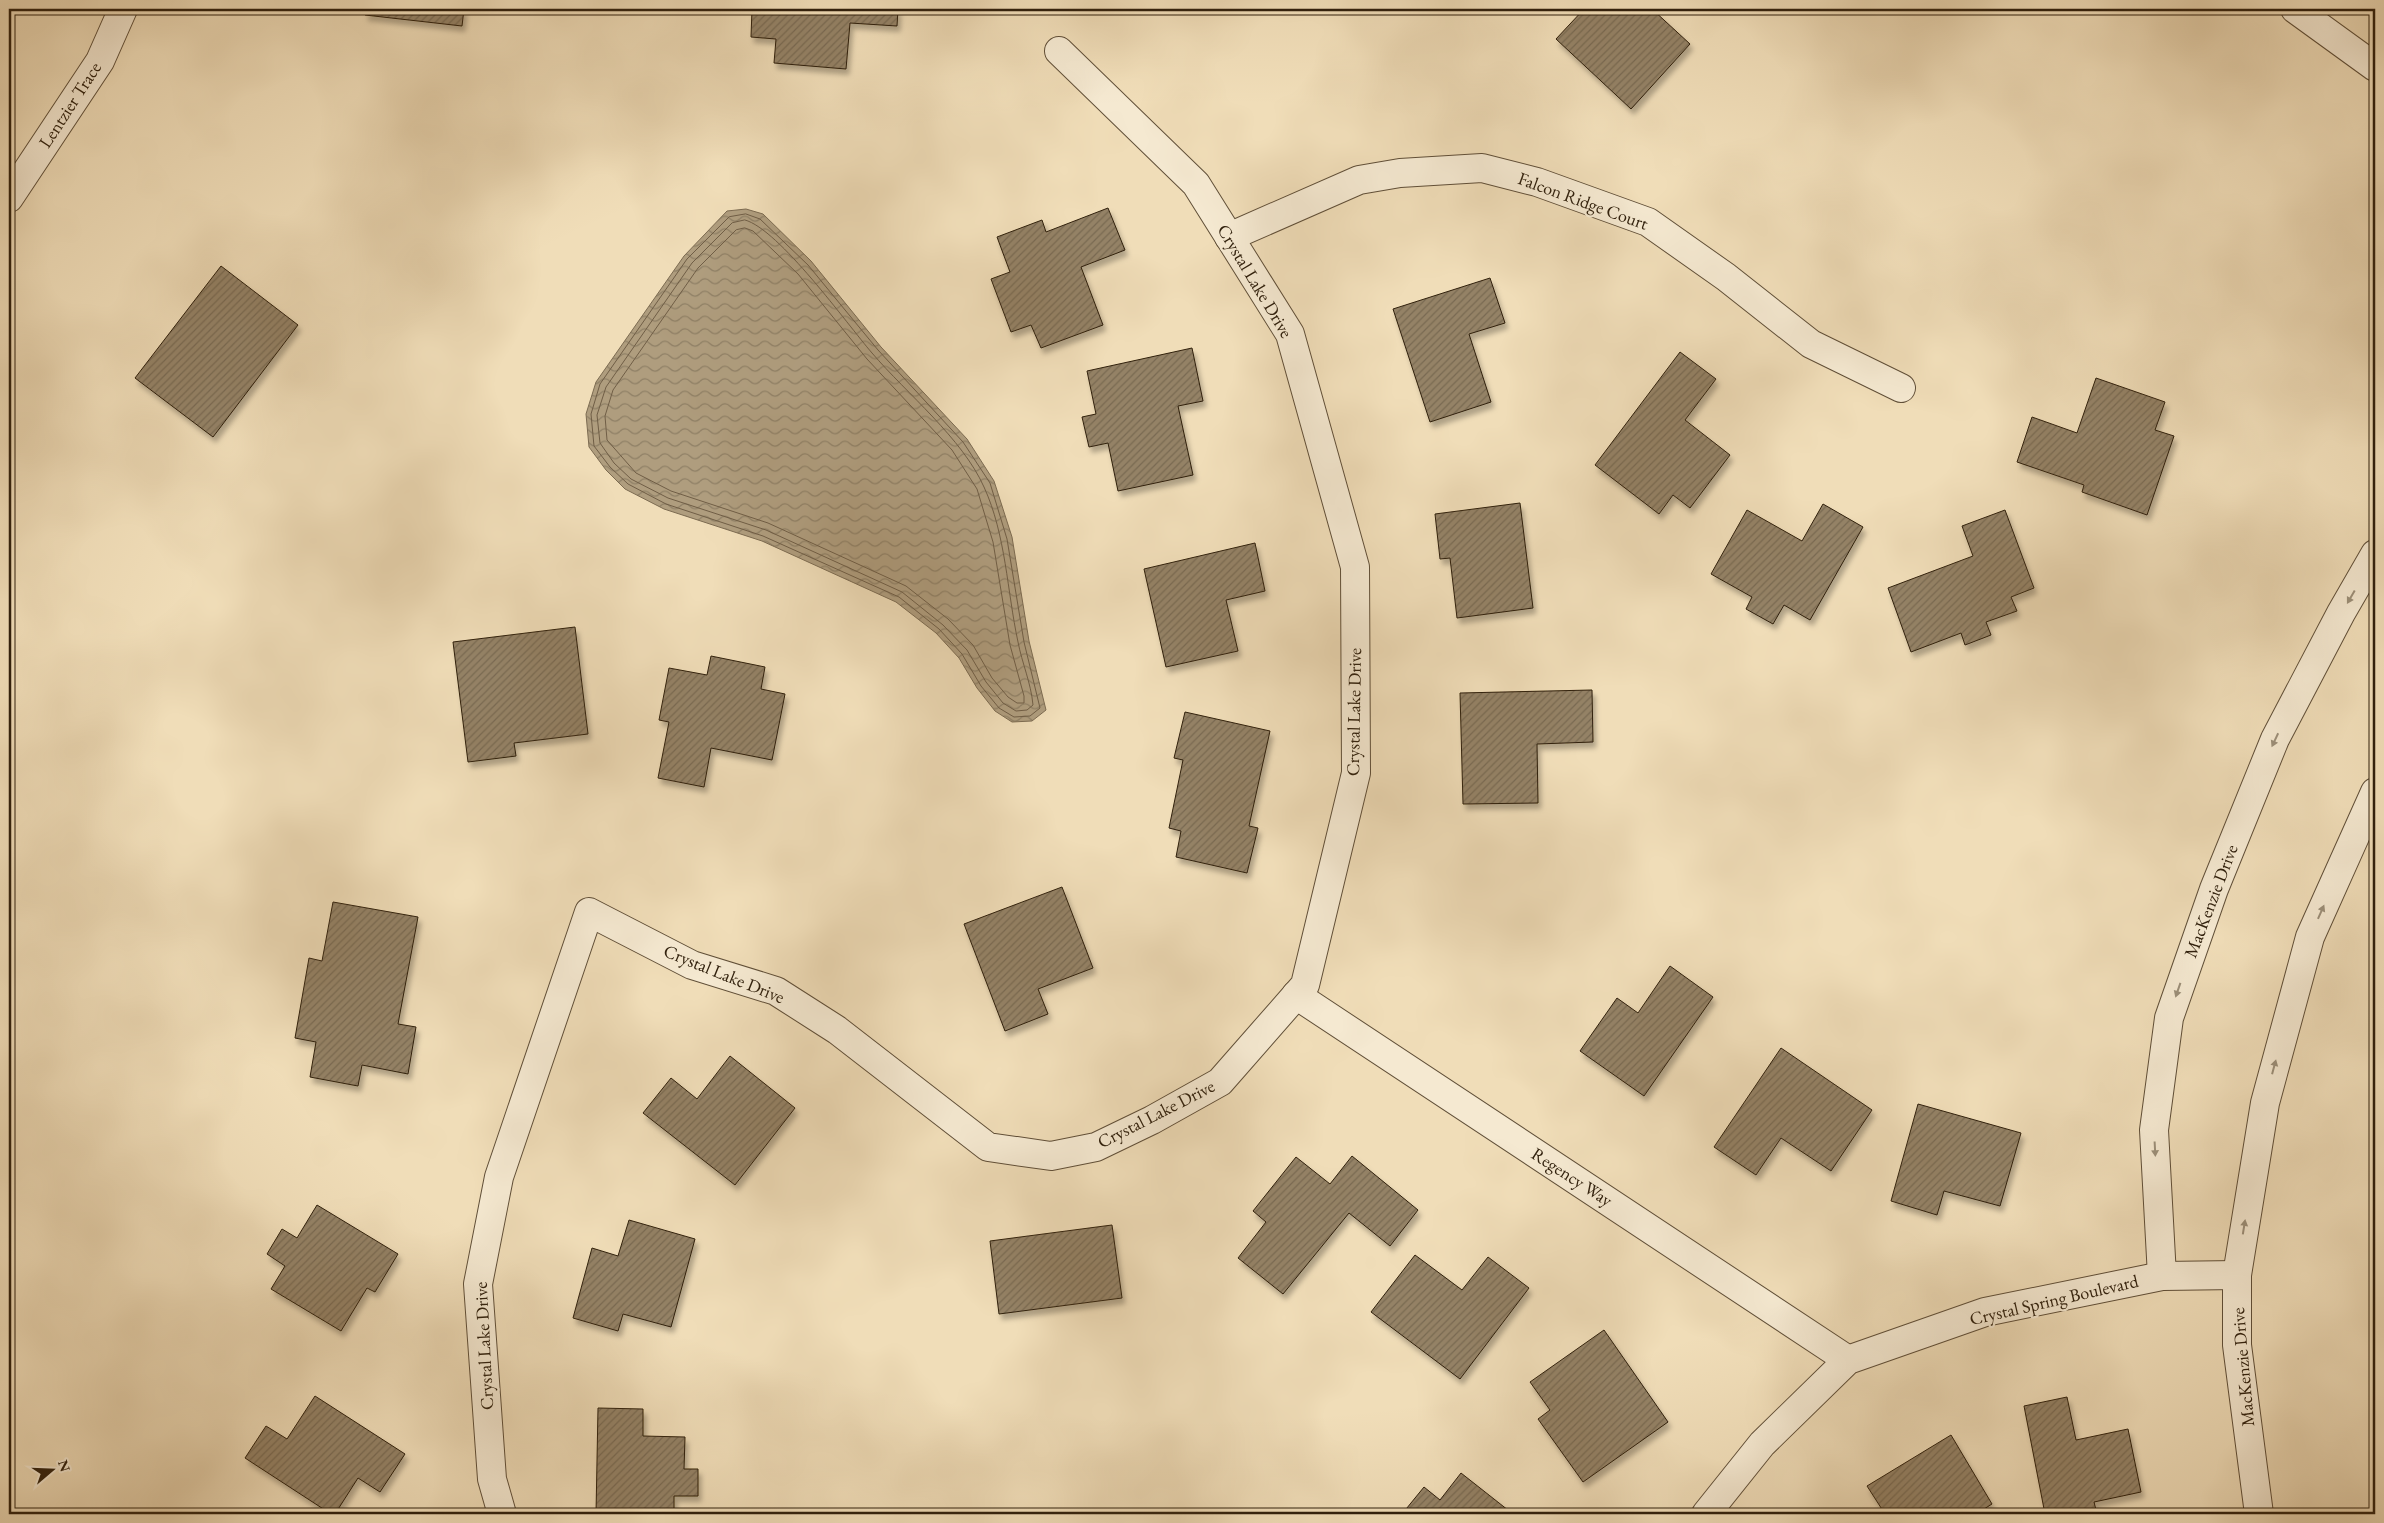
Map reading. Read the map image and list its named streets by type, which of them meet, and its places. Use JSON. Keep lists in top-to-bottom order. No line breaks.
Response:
{"streets":{"street":["Lentzier Trace","Falcon Ridge Court","Crystal Lake Drive","MacKenzie Drive","Regency Way","Crystal Spring Boulevard"]},"crossings":[["Falcon Ridge Court","Crystal Lake Drive"],["Crystal Lake Drive","Regency Way"],["MacKenzie Drive","Crystal Spring Boulevard"],["Regency Way","Crystal Spring Boulevard"]],"north":"right"}
